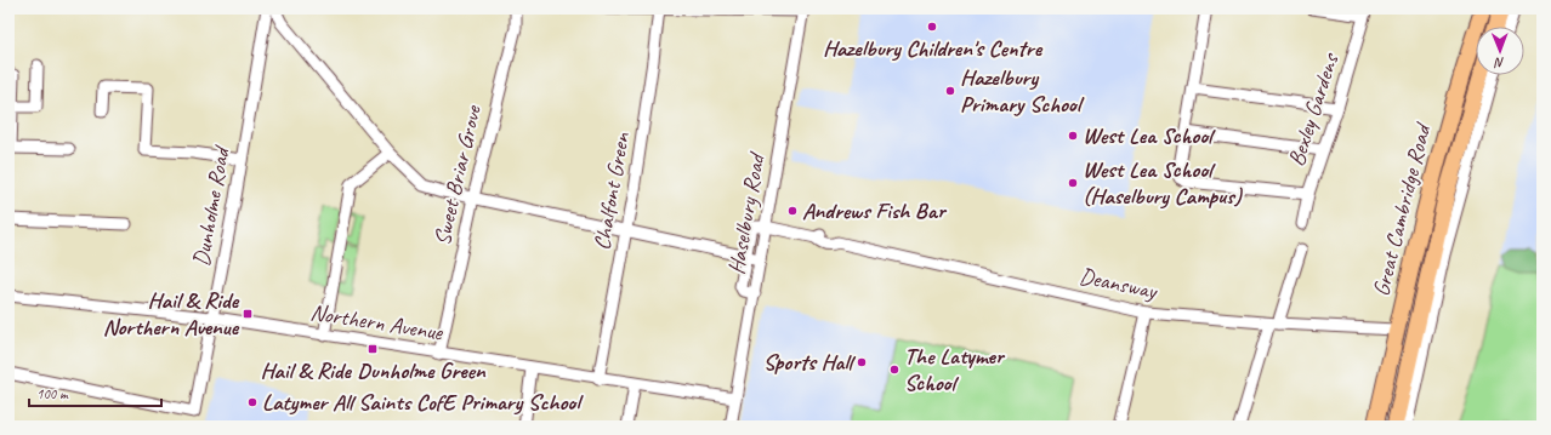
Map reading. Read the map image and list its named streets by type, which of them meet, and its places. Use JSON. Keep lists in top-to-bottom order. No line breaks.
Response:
{"streets":{"highway":["Great Cambridge Road"],"street":["Bexley Gardens","Sweet Briar Grove","Chalfont Green","Dunholme Road","Haselbury Road","Deansway","Northern Avenue"]},"crossings":[["Sweet Briar Grove","Northern Avenue"],["Chalfont Green","Northern Avenue"],["Dunholme Road","Northern Avenue"],["Great Cambridge Road","Deansway"],["Haselbury Road","Deansway"],["Haselbury Road","Northern Avenue"]],"places":{"other":["Hazelbury Children's Centre","Hazelbury Primary School","West Lea School","West Lea School (Haselbury Campus)","Andrews Fish Bar","Sports Hall","The Latymer School","Latymer All Saints CofE Primary School"],"transit":["Hail & Ride Northern Avenue","Hail & Ride Dunholme Green"]},"scale_bar":"100 m","north":"bottom"}
